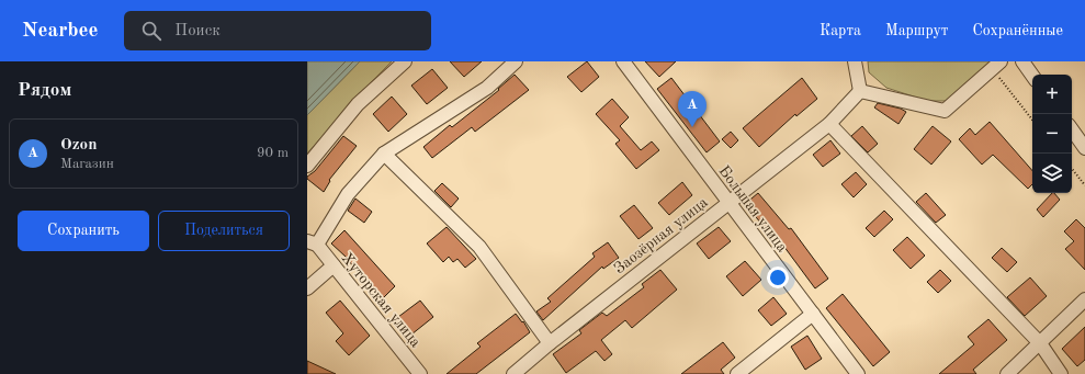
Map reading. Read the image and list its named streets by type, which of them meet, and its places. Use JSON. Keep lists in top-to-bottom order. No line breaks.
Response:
{"streets":{"street":["Большая улица","Заозёрная улица","Хуторская улица"]},"crossings":[["Большая улица","Заозёрная улица"]],"page":{"header":"Nearbee","search":"Поиск","nav":["Карта","Маршрут","Сохранённые"],"heading":"Рядом","map_buttons":["+","−"],"pins":"A","list":[{"mark":"A","name":"Ozon","note":"Магазин","value":"90 m"}],"buttons":["Сохранить","Поделиться"]}}
